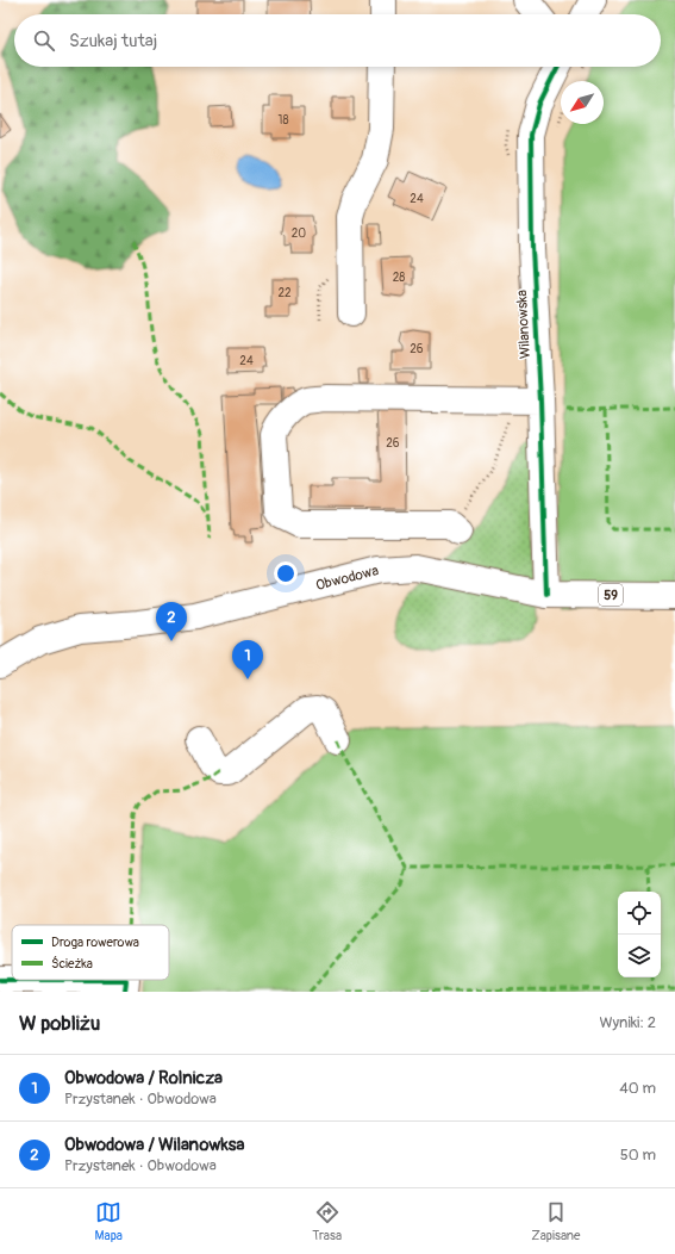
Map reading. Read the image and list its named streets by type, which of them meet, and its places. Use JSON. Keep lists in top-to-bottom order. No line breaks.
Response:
{"streets":{"street":["Wilanowska","Obwodowa","59"]},"crossings":[["Wilanowska","Obwodowa"]],"house_numbers":["18","24","20","28","22","26","24","26"],"legend":["Droga rowerowa","Ścieżka"],"north":"bottom left","page":{"search":"Szukaj tutaj","pins":["2","1"],"heading":["W pobliżu","Wyniki: 2"],"list":[{"mark":"1","name":"Obwodowa / Rolnicza","note":"Przystanek · Obwodowa","value":"40 m"},{"mark":"2","name":"Obwodowa / Wilanowksa","note":"Przystanek · Obwodowa","value":"50 m"}],"nav":["Mapa","Trasa","Zapisane"]}}
